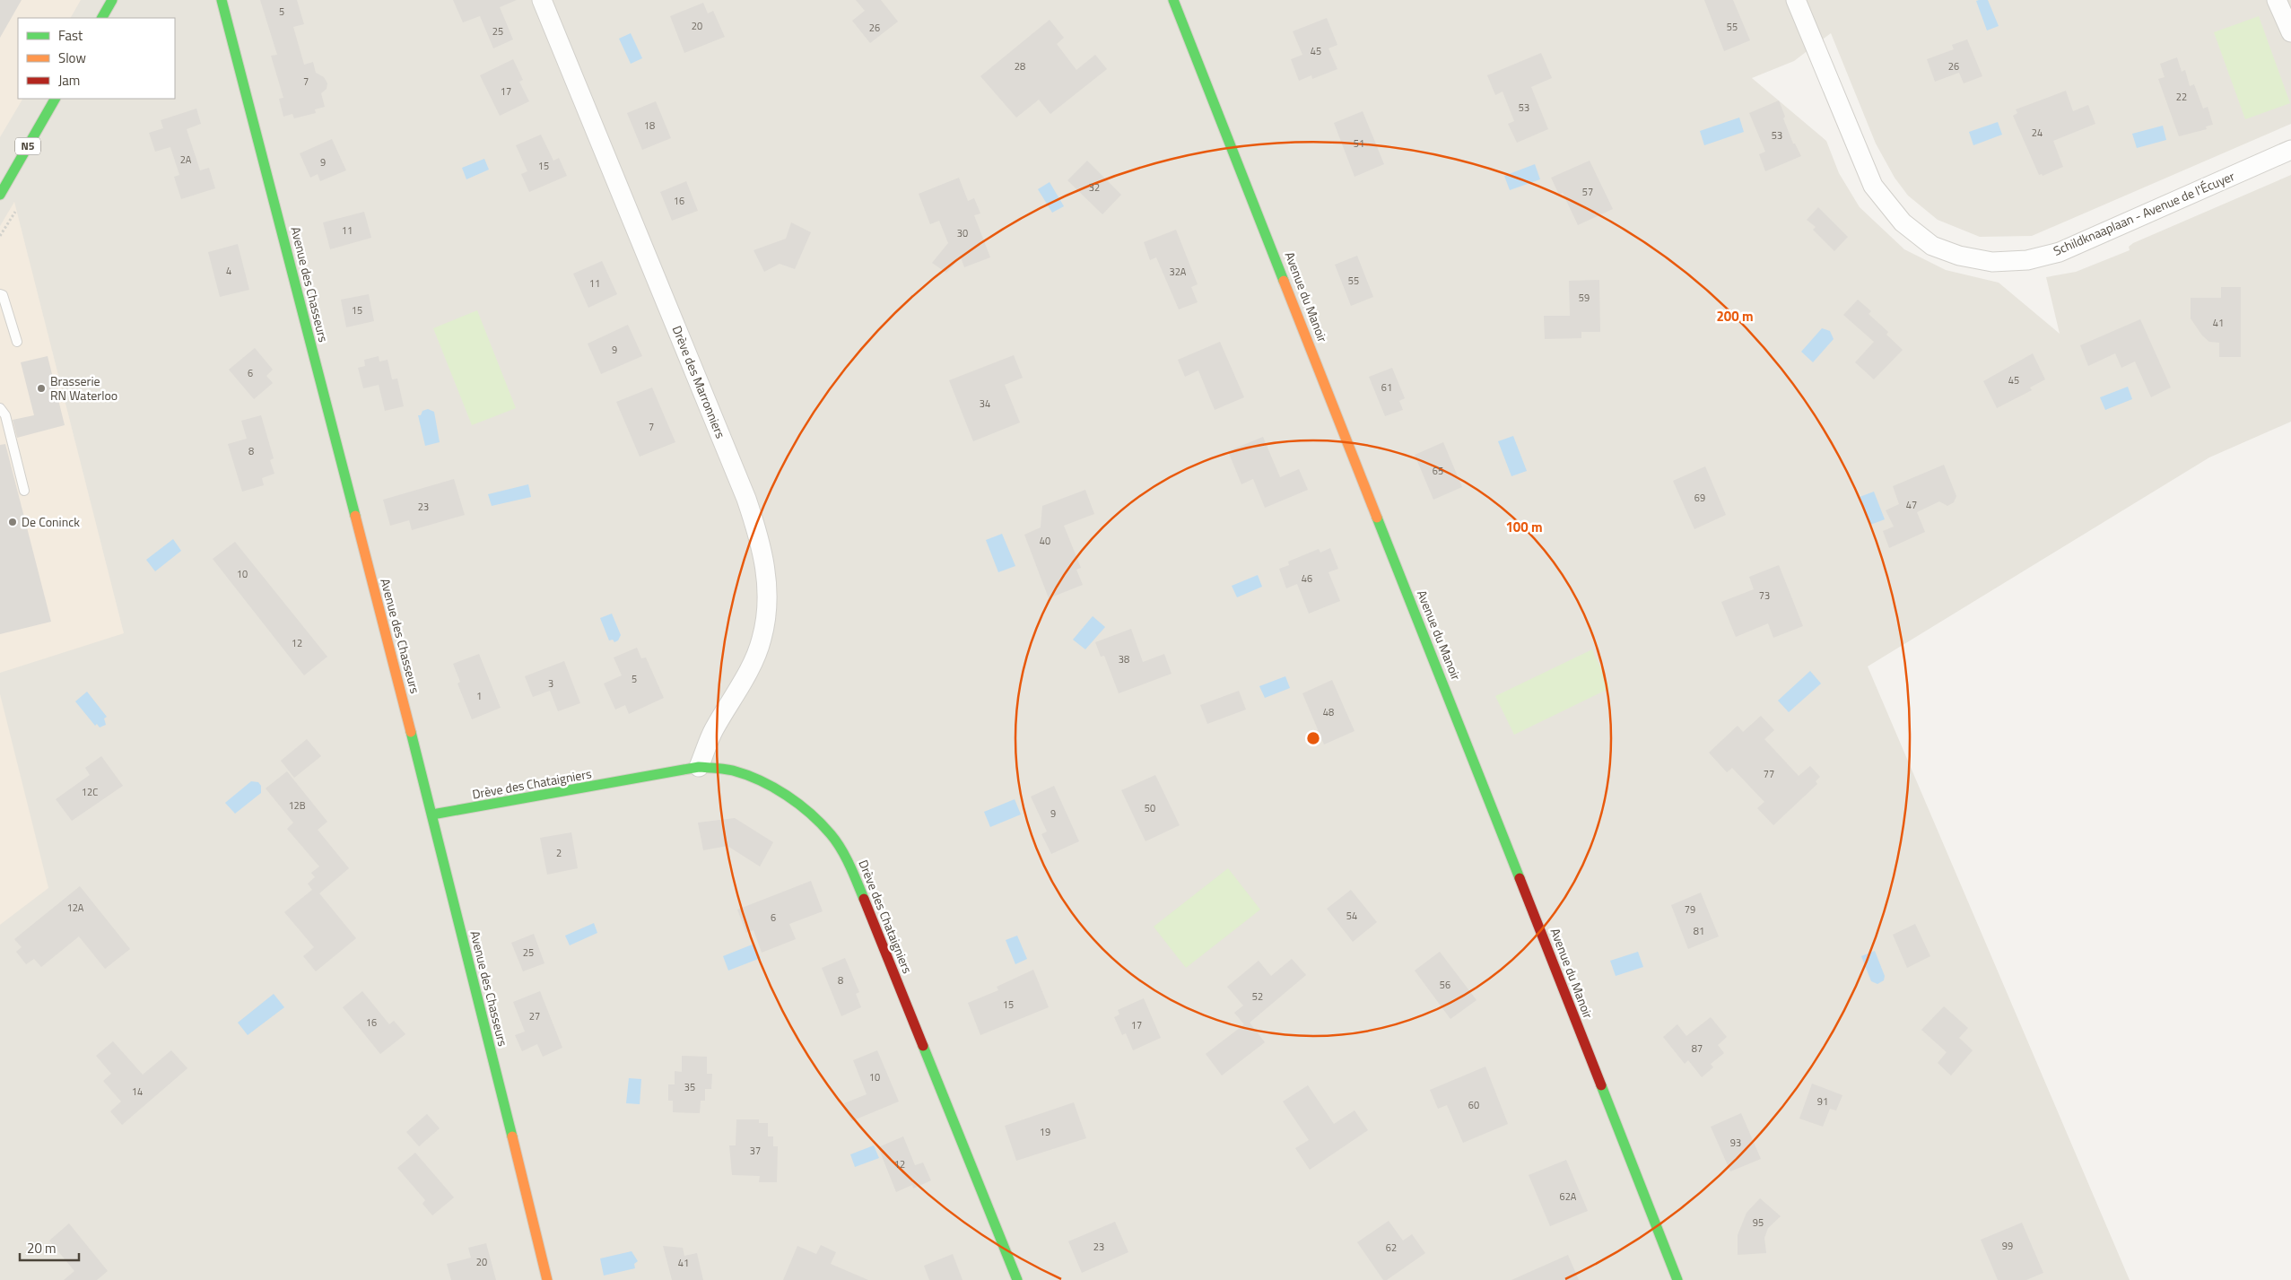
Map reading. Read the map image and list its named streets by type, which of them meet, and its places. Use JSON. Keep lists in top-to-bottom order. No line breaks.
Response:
{"streets":{"street":["N5","Schildknaaplaan - Avenue de l'Écuyer","Avenue des Chasseurs","Avenue du Manoir","Drève des Marronniers","Drève des Chataigniers"]},"crossings":[["Avenue des Chasseurs","Drève des Chataigniers"],["Drève des Marronniers","Drève des Chataigniers"]],"places":["Brasserie RN Waterloo","De Coninck"],"house_numbers":["5","20","55","26","25","45","28","26","7","17","22","53","18","24","53","51","2A","9","15","32","57","16","11","30","4","32A","55","11","59","15","41","9","6","45","61","34","7","8","65","69","47","23","40","10","46","73","12","38","5","3","1","48","77","12C","12B","50","9","2","12A","79","54","6","81","25","8","56","52","15","27","16","17","87","10","35","14","91","60","19","93","37","12","62A","95","99","23","62","20","41"],"legend":["Fast","Slow","Jam"],"scale_bar":"20 m","rings":["200 m","100 m"]}
